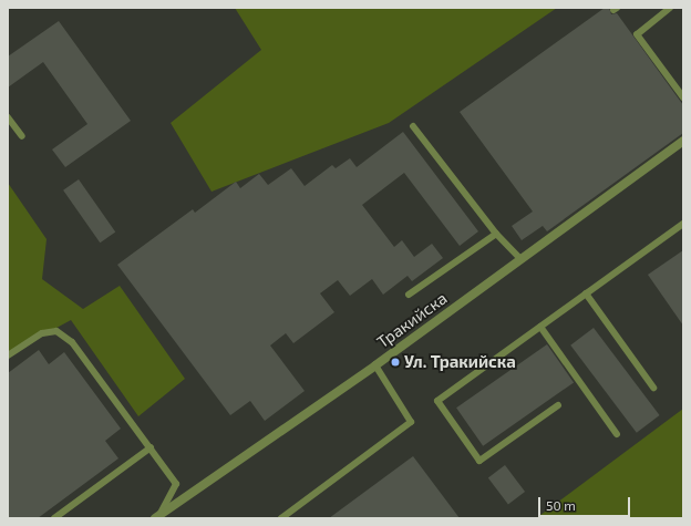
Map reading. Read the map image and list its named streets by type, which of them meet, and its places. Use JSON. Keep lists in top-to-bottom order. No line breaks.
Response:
{"streets":{"street":["Тракийска"]},"places":["Ул. Тракийска"],"scale_bar":"50 m"}
